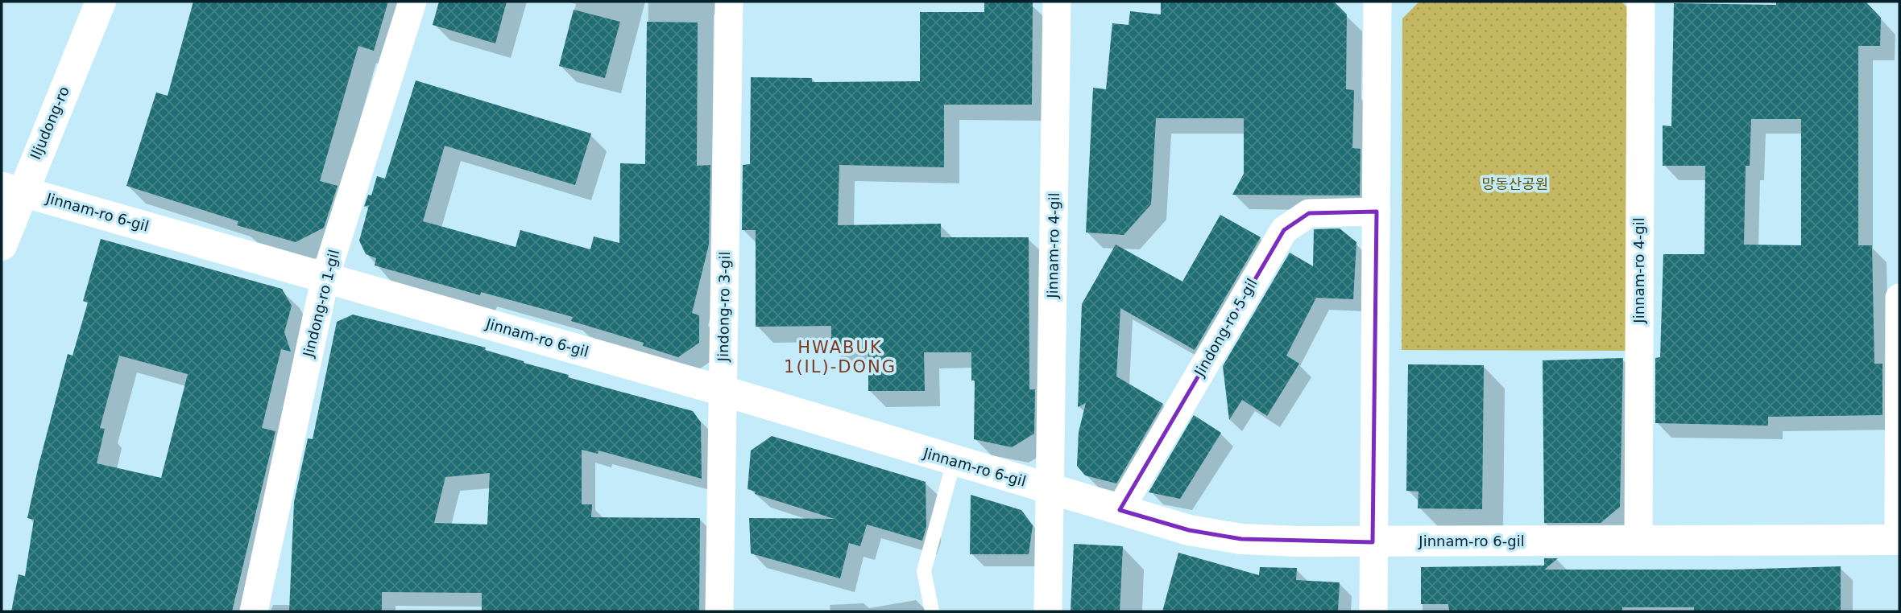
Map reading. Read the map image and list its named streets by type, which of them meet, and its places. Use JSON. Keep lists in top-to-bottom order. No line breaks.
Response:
{"streets":{"street":["Iljudong-ro","Jinnam-ro 6-gil","Jinnam-ro 4-gil","Jindong-ro 1-gil","Jindong-ro 3-gil","Jindong-ro 5-gil"]},"crossings":[["Iljudong-ro","Jinnam-ro 6-gil"],["Jinnam-ro 6-gil","Jinnam-ro 4-gil"],["Jinnam-ro 6-gil","Jindong-ro 1-gil"],["Jinnam-ro 6-gil","Jindong-ro 3-gil"],["Jinnam-ro 6-gil","Jindong-ro 5-gil"]],"districts":["HWABUK 1(IL)-DONG"],"parks":["망동산공원"]}
